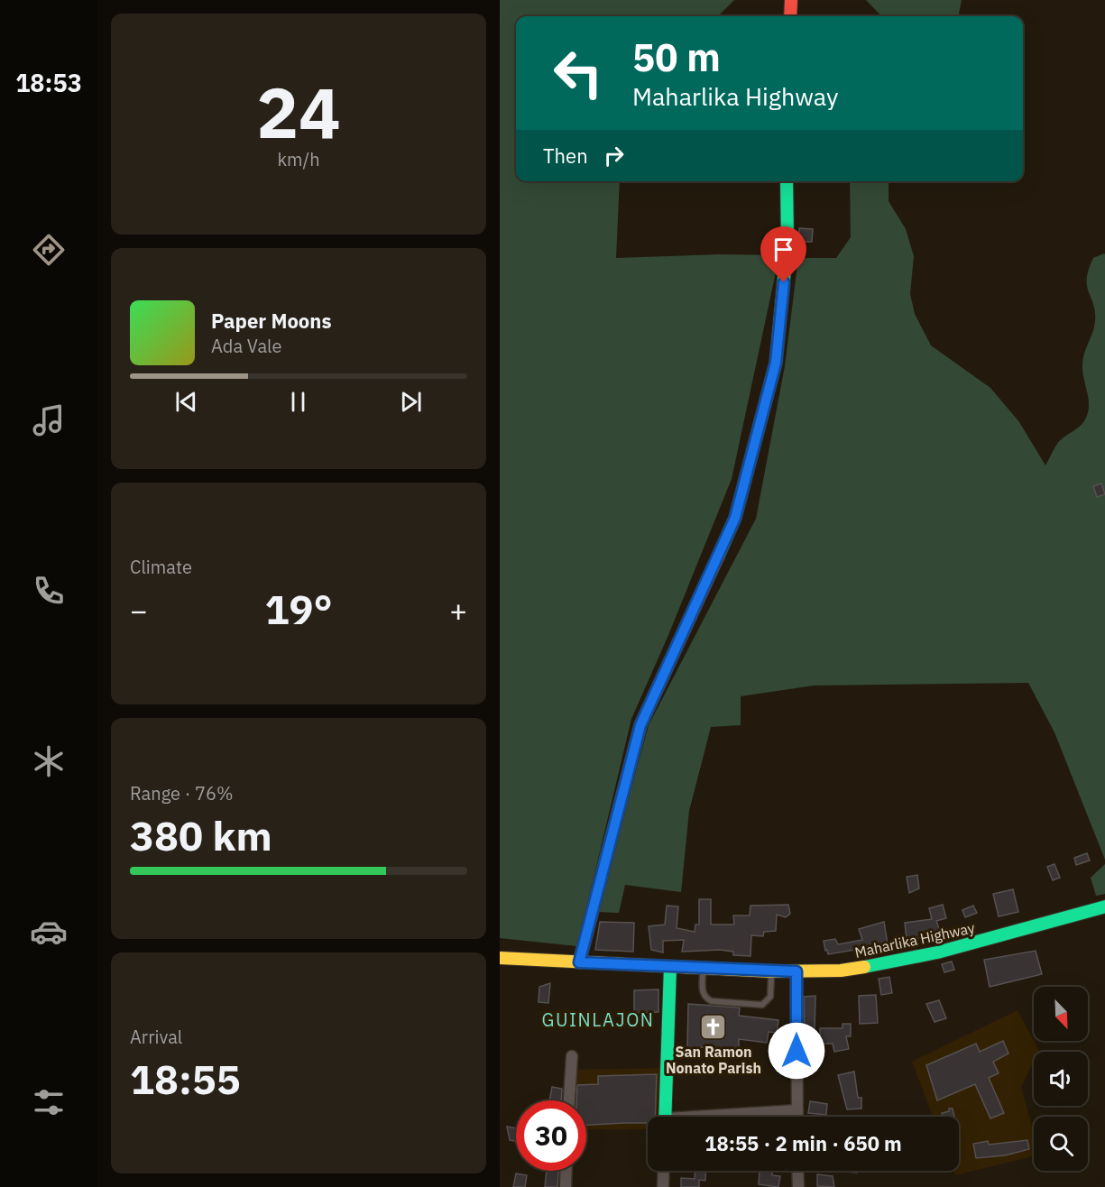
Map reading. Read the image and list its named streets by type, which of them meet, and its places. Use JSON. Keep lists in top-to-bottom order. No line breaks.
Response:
{"streets":{"main road":["Maharlika Highway"]},"districts":["GUINLAJON"],"places":{"church":["San Ramon Nonato Parish"]},"north":"bottom right","page":{"tabs":"18:53","tile":[["24","km/h"],"Climate",["Range · 76%","380 km"],["Arrival","18:55"]],"turn":["50 m","Maharlika Highway"],"then":"Then","song":["Paper Moons","Ada Vale"],"heat":["−","19°","+"],"limit":"30","trip":"18:55 · 2 min · 650 m"}}
